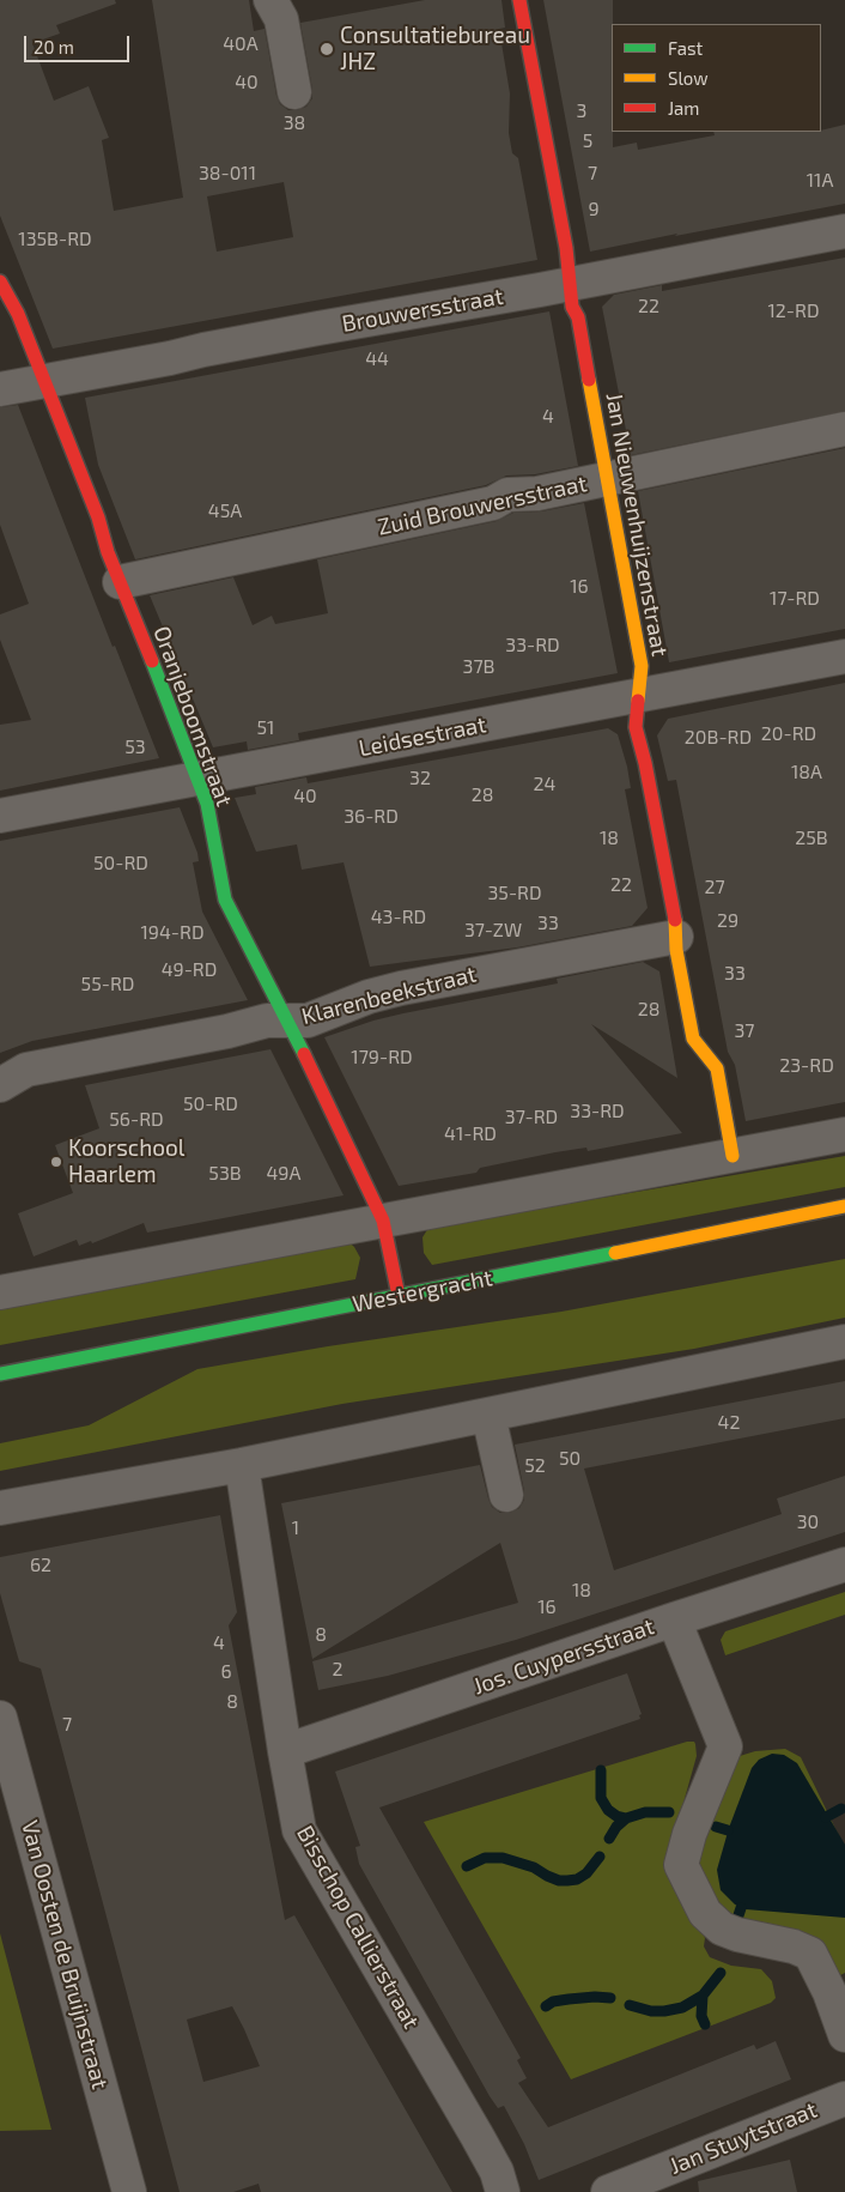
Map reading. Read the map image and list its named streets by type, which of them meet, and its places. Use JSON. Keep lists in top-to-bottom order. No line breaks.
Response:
{"streets":{"street":["Brouwersstraat","Zuid Brouwersstraat","Jan Nieuwenhuijzenstraat","Oranjeboomstraat","Leidsestraat","Klarenbeekstraat","Westergracht","Jos. Cuypersstraat","Bisschop Callierstraat","Van Oosten de Bruijnstraat","Jan Stuytstraat"]},"crossings":[["Brouwersstraat","Jan Nieuwenhuijzenstraat"],["Brouwersstraat","Oranjeboomstraat"],["Zuid Brouwersstraat","Jan Nieuwenhuijzenstraat"],["Zuid Brouwersstraat","Oranjeboomstraat"],["Jan Nieuwenhuijzenstraat","Leidsestraat"],["Jan Nieuwenhuijzenstraat","Klarenbeekstraat"],["Oranjeboomstraat","Leidsestraat"],["Oranjeboomstraat","Klarenbeekstraat"],["Oranjeboomstraat","Westergracht"],["Jos. Cuypersstraat","Bisschop Callierstraat"]],"places":["Consultatiebureau JHZ","Koorschool Haarlem"],"house_numbers":["40A","40","3","38","5","38-011","7","11A","9","135B-RD","22","12-RD","44","4","45A","16","17-RD","33-RD","37B","51","20-RD","20B-RD","53","18A","32","24","28","40","36-RD","18","25B","50-RD","22","27","35-RD","43-RD","29","33","37-ZW","194-RD","49-RD","33","55-RD","28","37","179-RD","23-RD","50-RD","33-RD","37-RD","56-RD","41-RD","53B","49A","42","50","52","30","1","62","18","16","8","4","2","6","8","7"],"legend":["Fast","Slow","Jam"],"scale_bar":"20 m"}
